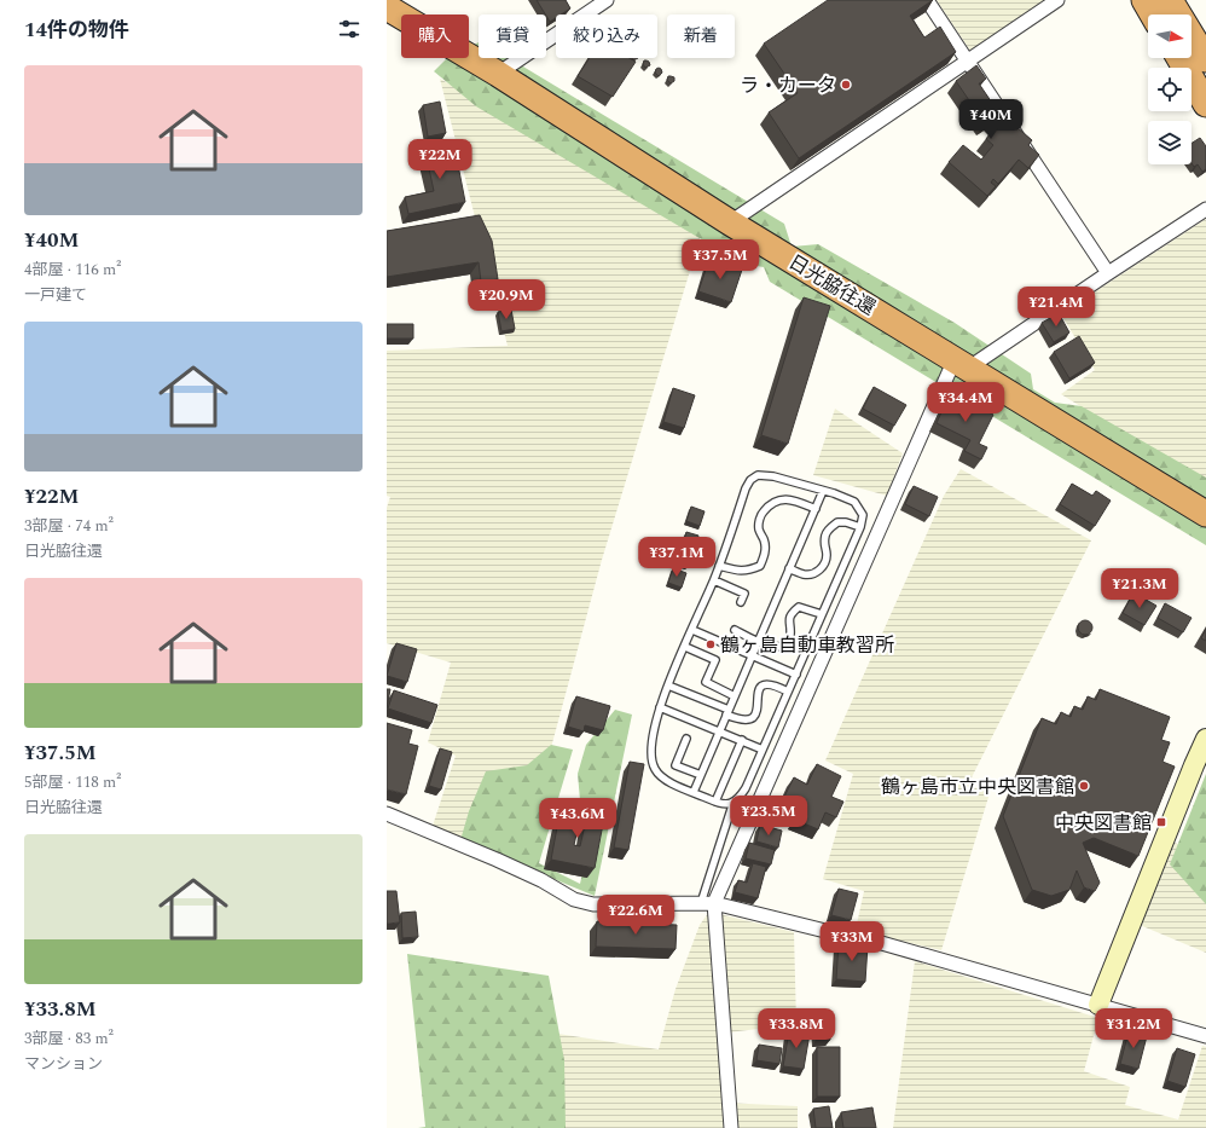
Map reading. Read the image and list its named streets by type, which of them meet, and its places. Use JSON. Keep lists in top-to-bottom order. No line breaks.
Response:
{"streets":{"highway":["日光脇往還"]},"places":{"other":["ラ・カータ","鶴ヶ島自動車教習所","鶴ヶ島市立中央図書館"],"transit":["中央図書館"]},"north":"right","page":{"heading":"14件の物件","chip":["購入","賃貸","絞り込み","新着"],"list":[{"name":"¥40M","note":"4部屋 · 116 m² · 一戸建て"},{"name":"¥22M","note":"3部屋 · 74 m² · 日光脇往還"},{"name":"¥37.5M","note":"5部屋 · 118 m² · 日光脇往還"},{"name":"¥33.8M","note":"3部屋 · 83 m² · マンション"}],"price":["¥40M","¥22M","¥37.5M","¥20.9M","¥21.4M","¥34.4M","¥37.1M","¥21.3M","¥23.5M","¥43.6M","¥22.6M","¥33M","¥33.8M","¥31.2M"]}}
